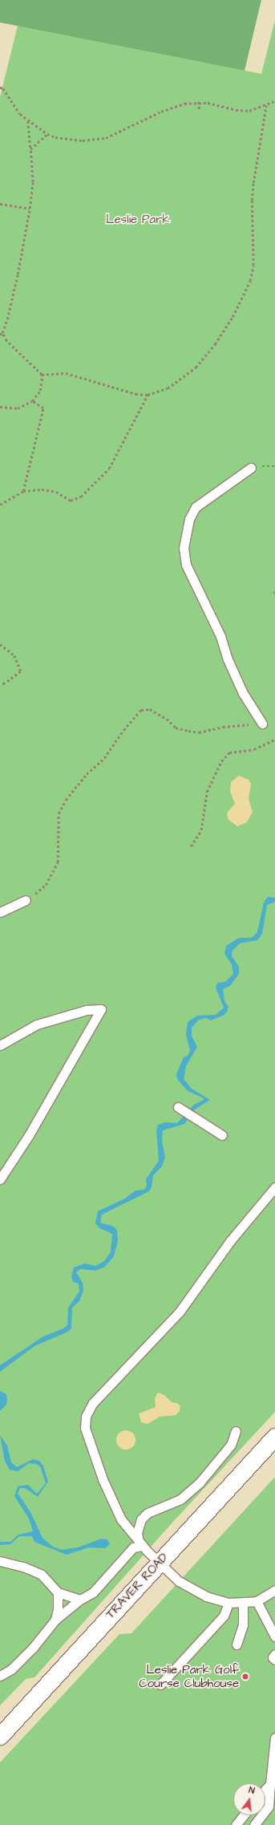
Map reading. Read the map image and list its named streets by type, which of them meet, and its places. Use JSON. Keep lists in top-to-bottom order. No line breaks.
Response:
{"streets":{"street":["TRAVER ROAD"]},"parks":["Leslie Park"],"places":["Leslie Park Golf Course Clubhouse"],"north":"top"}
